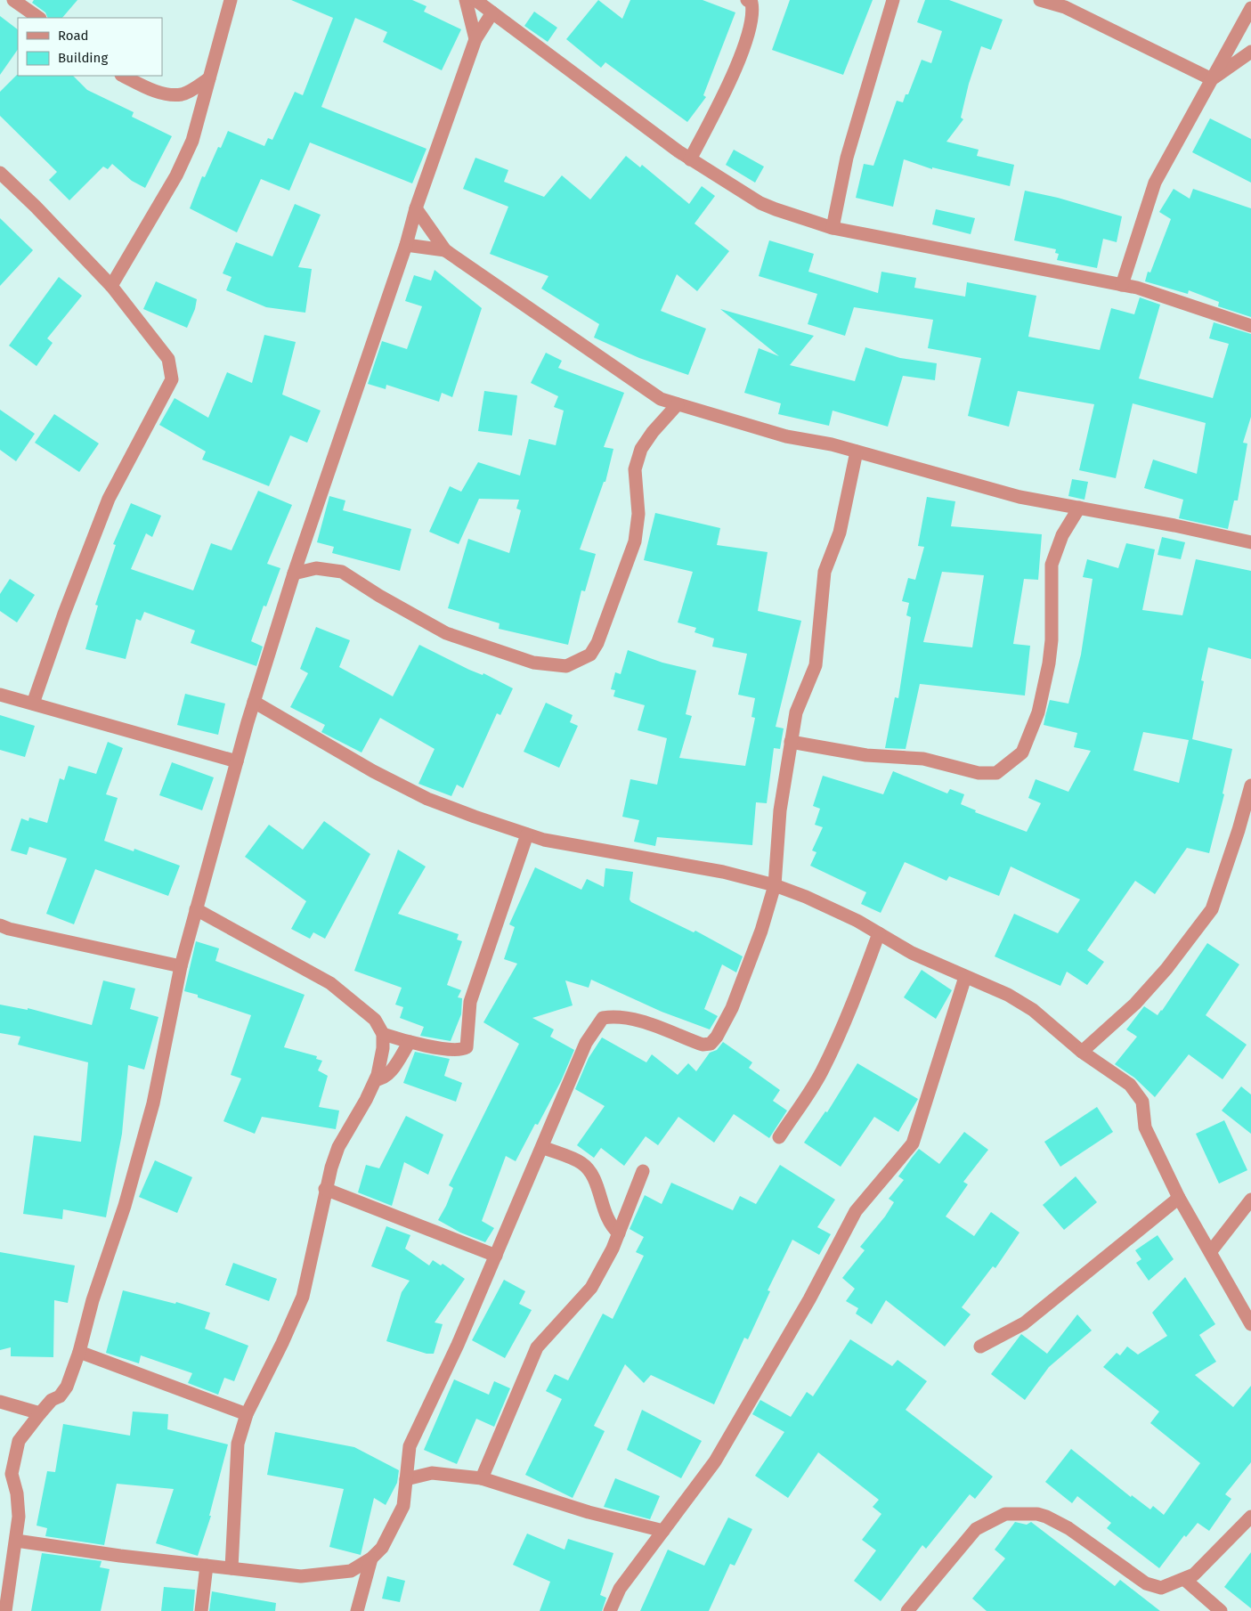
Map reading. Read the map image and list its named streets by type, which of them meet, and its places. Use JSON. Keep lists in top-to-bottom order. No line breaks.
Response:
{"legend":["Road","Building"]}
